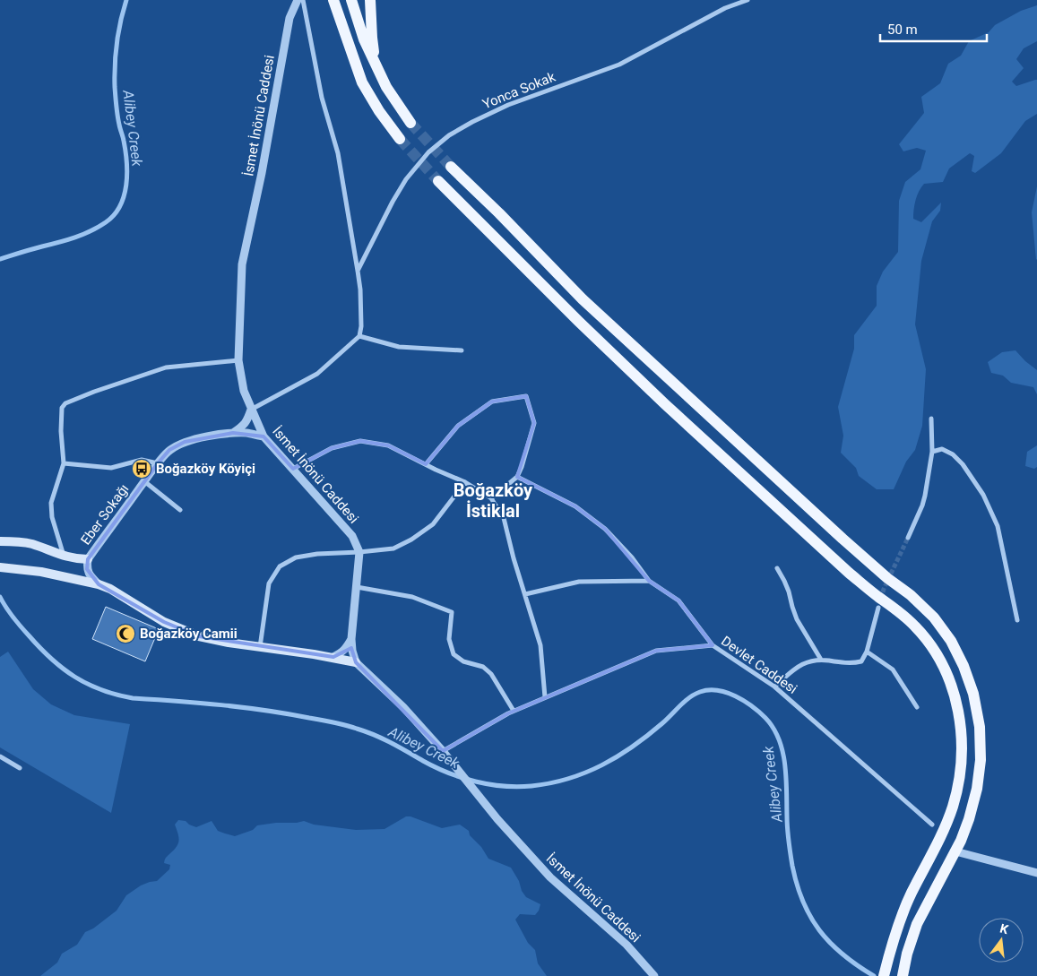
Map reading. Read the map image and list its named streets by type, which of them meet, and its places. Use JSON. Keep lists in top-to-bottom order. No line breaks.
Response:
{"streets":{"street":["Yonca Sokak","İsmet İnönü Caddesi","Eber Sokağı","Devlet Caddesi"]},"crossings":[["İsmet İnönü Caddesi","Eber Sokağı"],["İsmet İnönü Caddesi","Devlet Caddesi"]],"districts":["Boğazköy İstiklal"],"water":["Alibey Creek"],"places":{"bus stop":["Boğazköy Köyiçi"],"mosque":["Boğazköy Camii"]},"scale_bar":"50 m","north":"top"}
